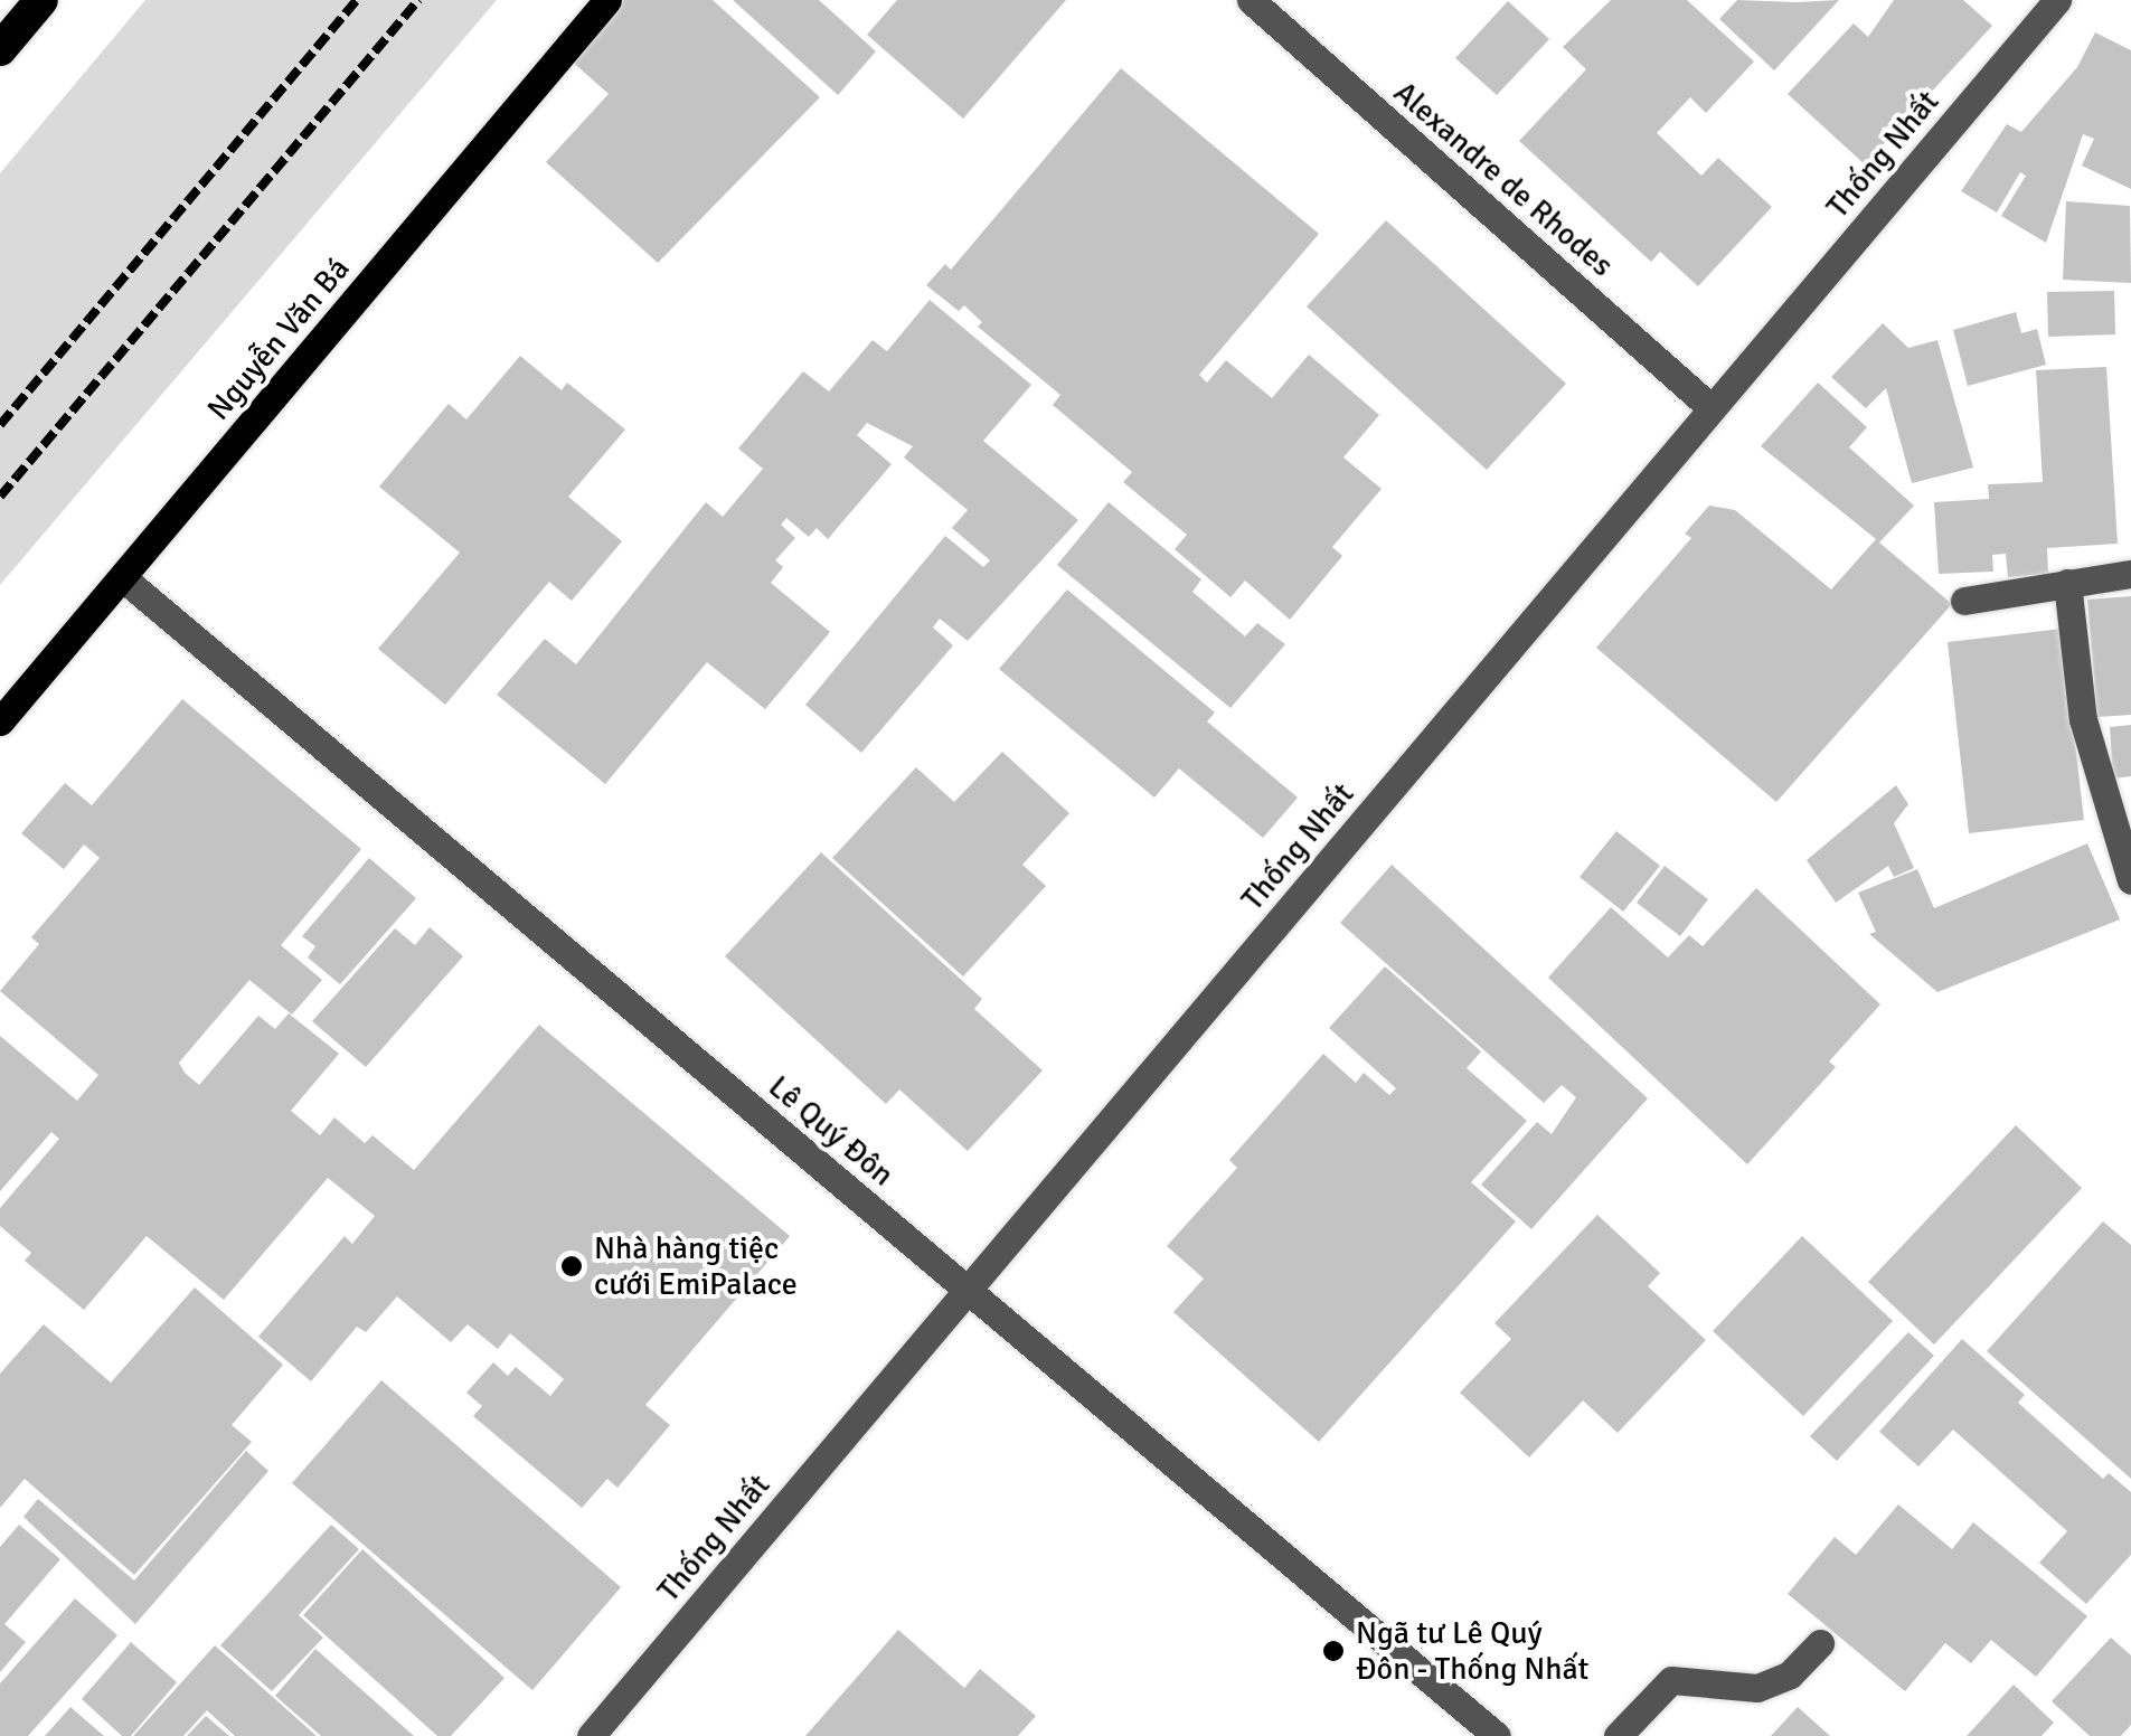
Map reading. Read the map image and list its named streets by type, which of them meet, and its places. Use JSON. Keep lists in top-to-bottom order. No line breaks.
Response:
{"streets":{"main road":["Nguyễn Văn Bá"],"street":["Thống Nhất","Alexandre de Rhodes","Lê Quý Đôn"]},"crossings":[["Thống Nhất","Alexandre de Rhodes"],["Thống Nhất","Lê Quý Đôn"],["Nguyễn Văn Bá","Lê Quý Đôn"]],"places":["Nhà hàng tiệc cưới EmiPalace","Ngã tư Lê Quý Đôn - Thống Nhất"]}
